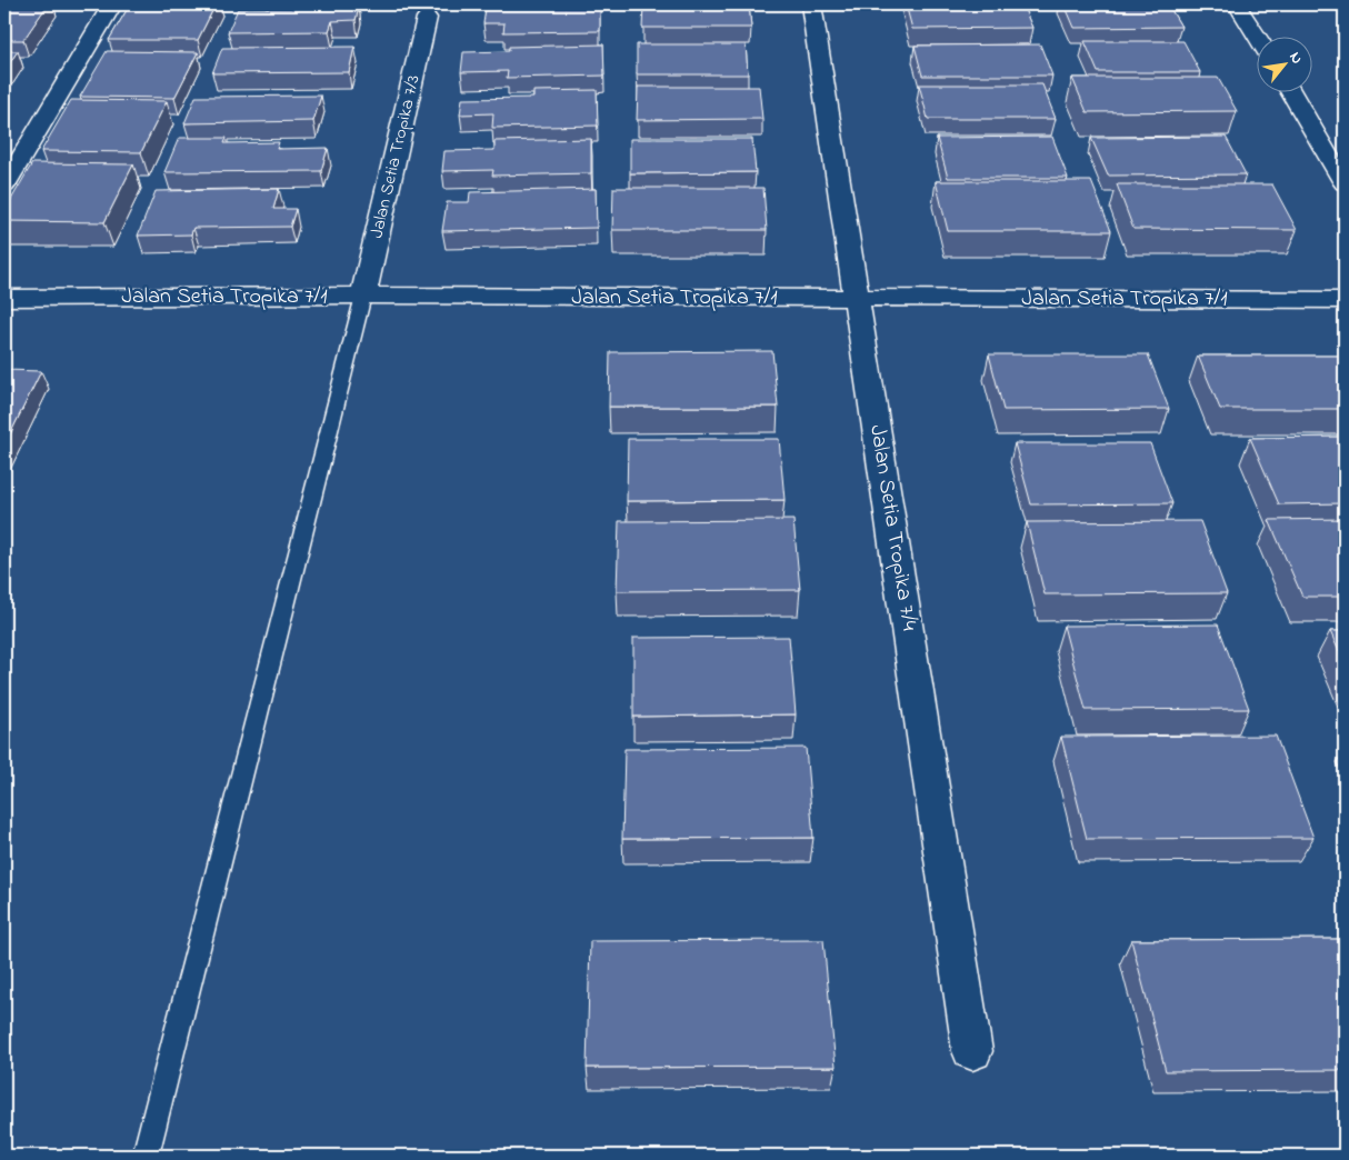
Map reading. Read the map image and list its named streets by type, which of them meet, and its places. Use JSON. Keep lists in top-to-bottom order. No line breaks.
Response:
{"streets":{"street":["Jalan Setia Tropika 7/3","Jalan Setia Tropika 7/1","Jalan Setia Tropika 7/4"]},"crossings":[["Jalan Setia Tropika 7/3","Jalan Setia Tropika 7/1"],["Jalan Setia Tropika 7/1","Jalan Setia Tropika 7/4"]],"north":"top right"}
